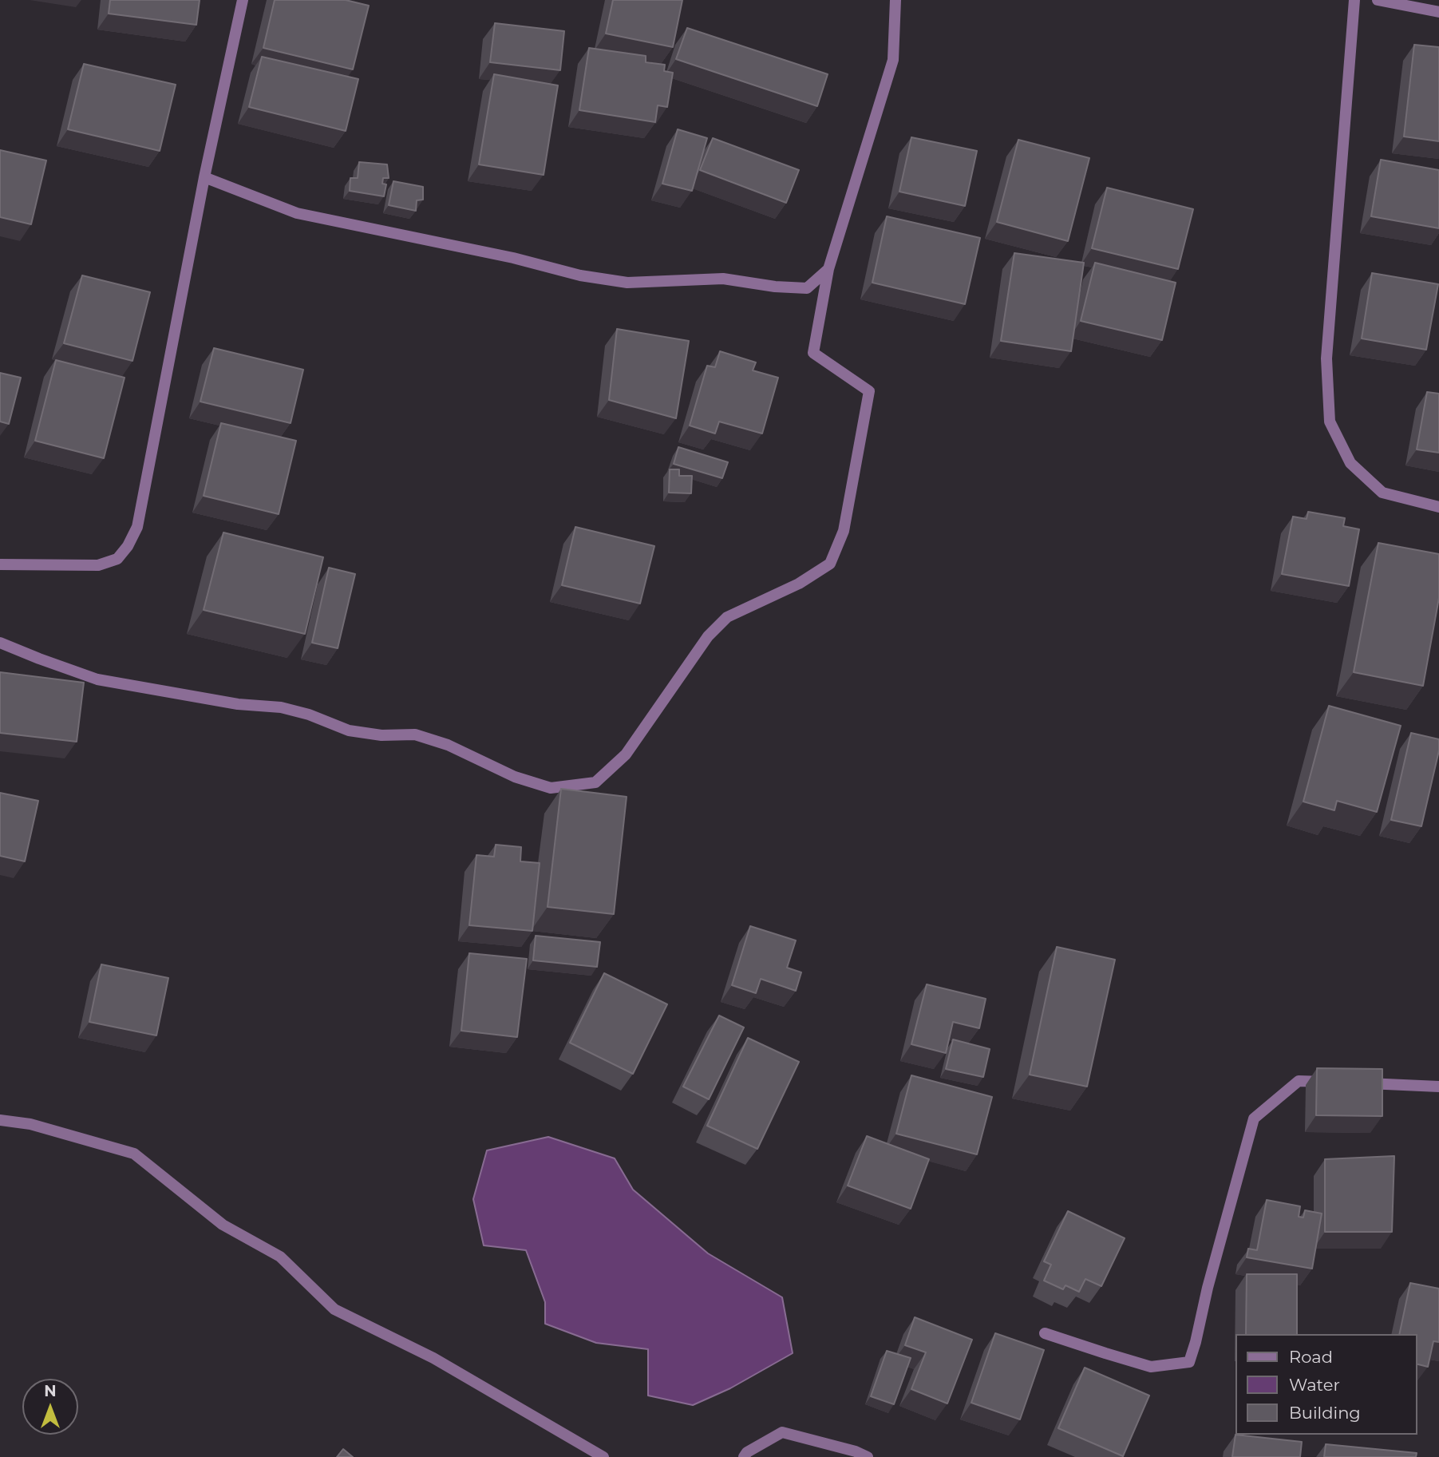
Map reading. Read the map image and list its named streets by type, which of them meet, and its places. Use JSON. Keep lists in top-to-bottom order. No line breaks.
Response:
{"legend":["Road","Water","Building"],"north":"top"}
